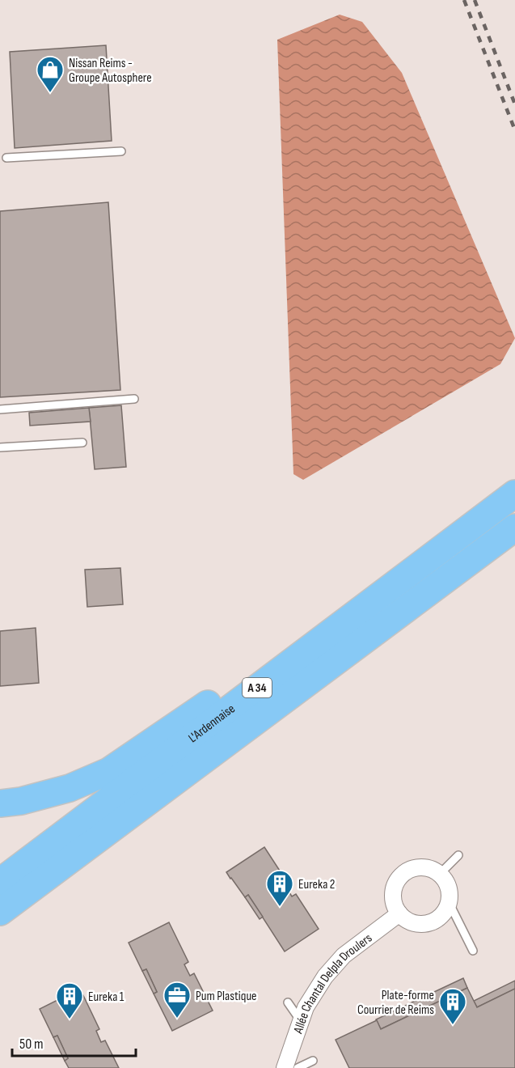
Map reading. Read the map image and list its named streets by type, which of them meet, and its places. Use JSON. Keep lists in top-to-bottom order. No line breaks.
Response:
{"streets":{"highway":["A 34","L'Ardennaise"],"street":["Allée Chantal Delpla Droulers"]},"places":{"shop":["Nissan Reims - Groupe Autosphere"],"building":["Eureka 2","Eureka 1","Plate-forme Courrier de Reims"],"office":["Pum Plastique"]},"scale_bar":"50 m"}
